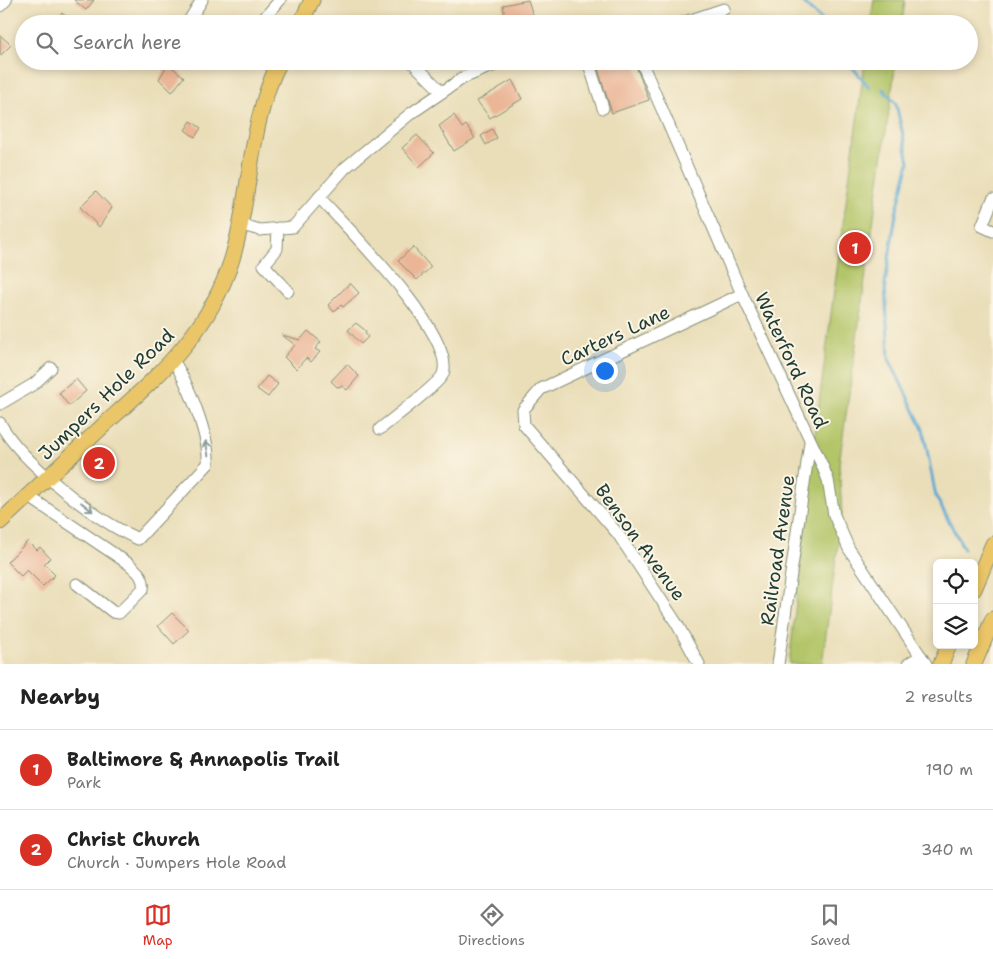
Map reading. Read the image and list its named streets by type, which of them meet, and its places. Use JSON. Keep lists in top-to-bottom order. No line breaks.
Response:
{"streets":{"main road":["Jumpers Hole Road"],"street":["Carters Lane","Waterford Road","Benson Avenue","Railroad Avenue"]},"crossings":[["Carters Lane","Waterford Road"],["Carters Lane","Benson Avenue"],["Waterford Road","Railroad Avenue"]],"page":{"search":"Search here","pins":["1","2"],"heading":["Nearby","2 results"],"list":[{"mark":"1","name":"Baltimore & Annapolis Trail","note":"Park","value":"190 m"},{"mark":"2","name":"Christ Church","note":"Church · Jumpers Hole Road","value":"340 m"}],"nav":["Map","Directions","Saved"]}}
